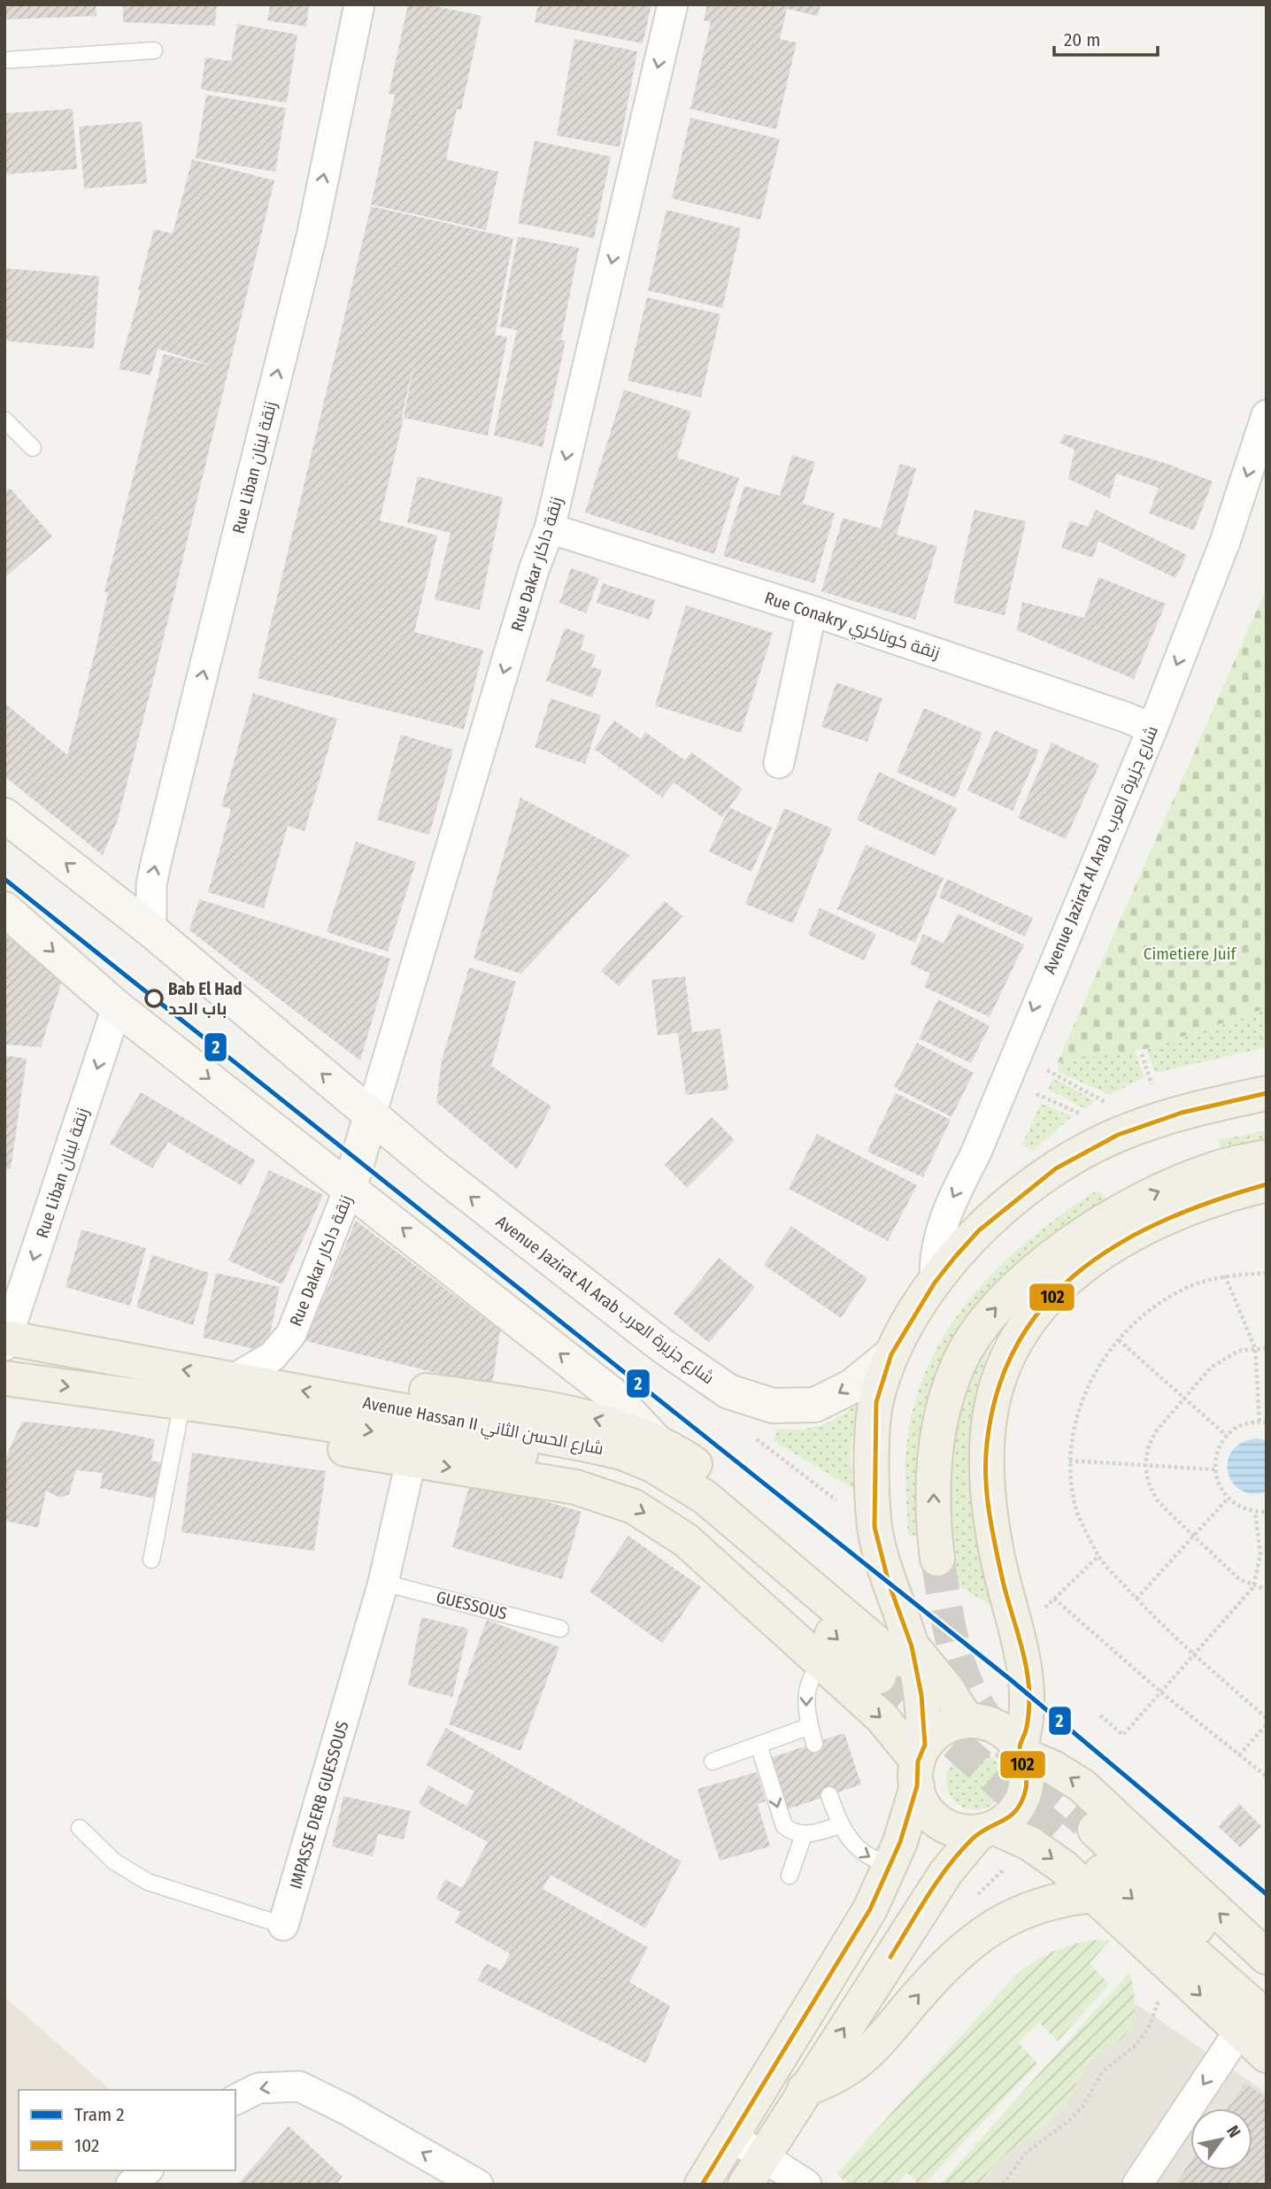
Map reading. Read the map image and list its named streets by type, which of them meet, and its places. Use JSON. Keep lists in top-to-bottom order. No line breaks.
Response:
{"streets":{"main road":["Avenue Jazirat Al Arab شارع جزيرة العرب","Avenue Hassan II شارع الحسن الثاني"],"street":["Rue Liban زنقة لبنان","Rue Dakar زنقة داكار","Rue Conakry زنقة كوناكري","IMPASSE DERB GUESSOUS"],"lane":["GUESSOUS"]},"crossings":[["Rue Liban زنقة لبنان","Avenue Jazirat Al Arab شارع جزيرة العرب"],["Rue Liban زنقة لبنان","Avenue Hassan II شارع الحسن الثاني"],["Rue Dakar زنقة داكار","Rue Conakry زنقة كوناكري"],["Rue Dakar زنقة داكار","Avenue Jazirat Al Arab شارع جزيرة العرب"],["Rue Dakar زنقة داكار","Avenue Hassan II شارع الحسن الثاني"],["Rue Conakry زنقة كوناكري","Avenue Jazirat Al Arab شارع جزيرة العرب"],["GUESSOUS","IMPASSE DERB GUESSOUS"]],"one_way":["Rue Dakar زنقة داكار"],"parks":["Cimetiere Juif"],"places":["Bab El Had باب الحد"],"lines":["tram line 2","transit line 102"],"legend":["Tram 2","102"],"scale_bar":"20 m","north":"top right"}
